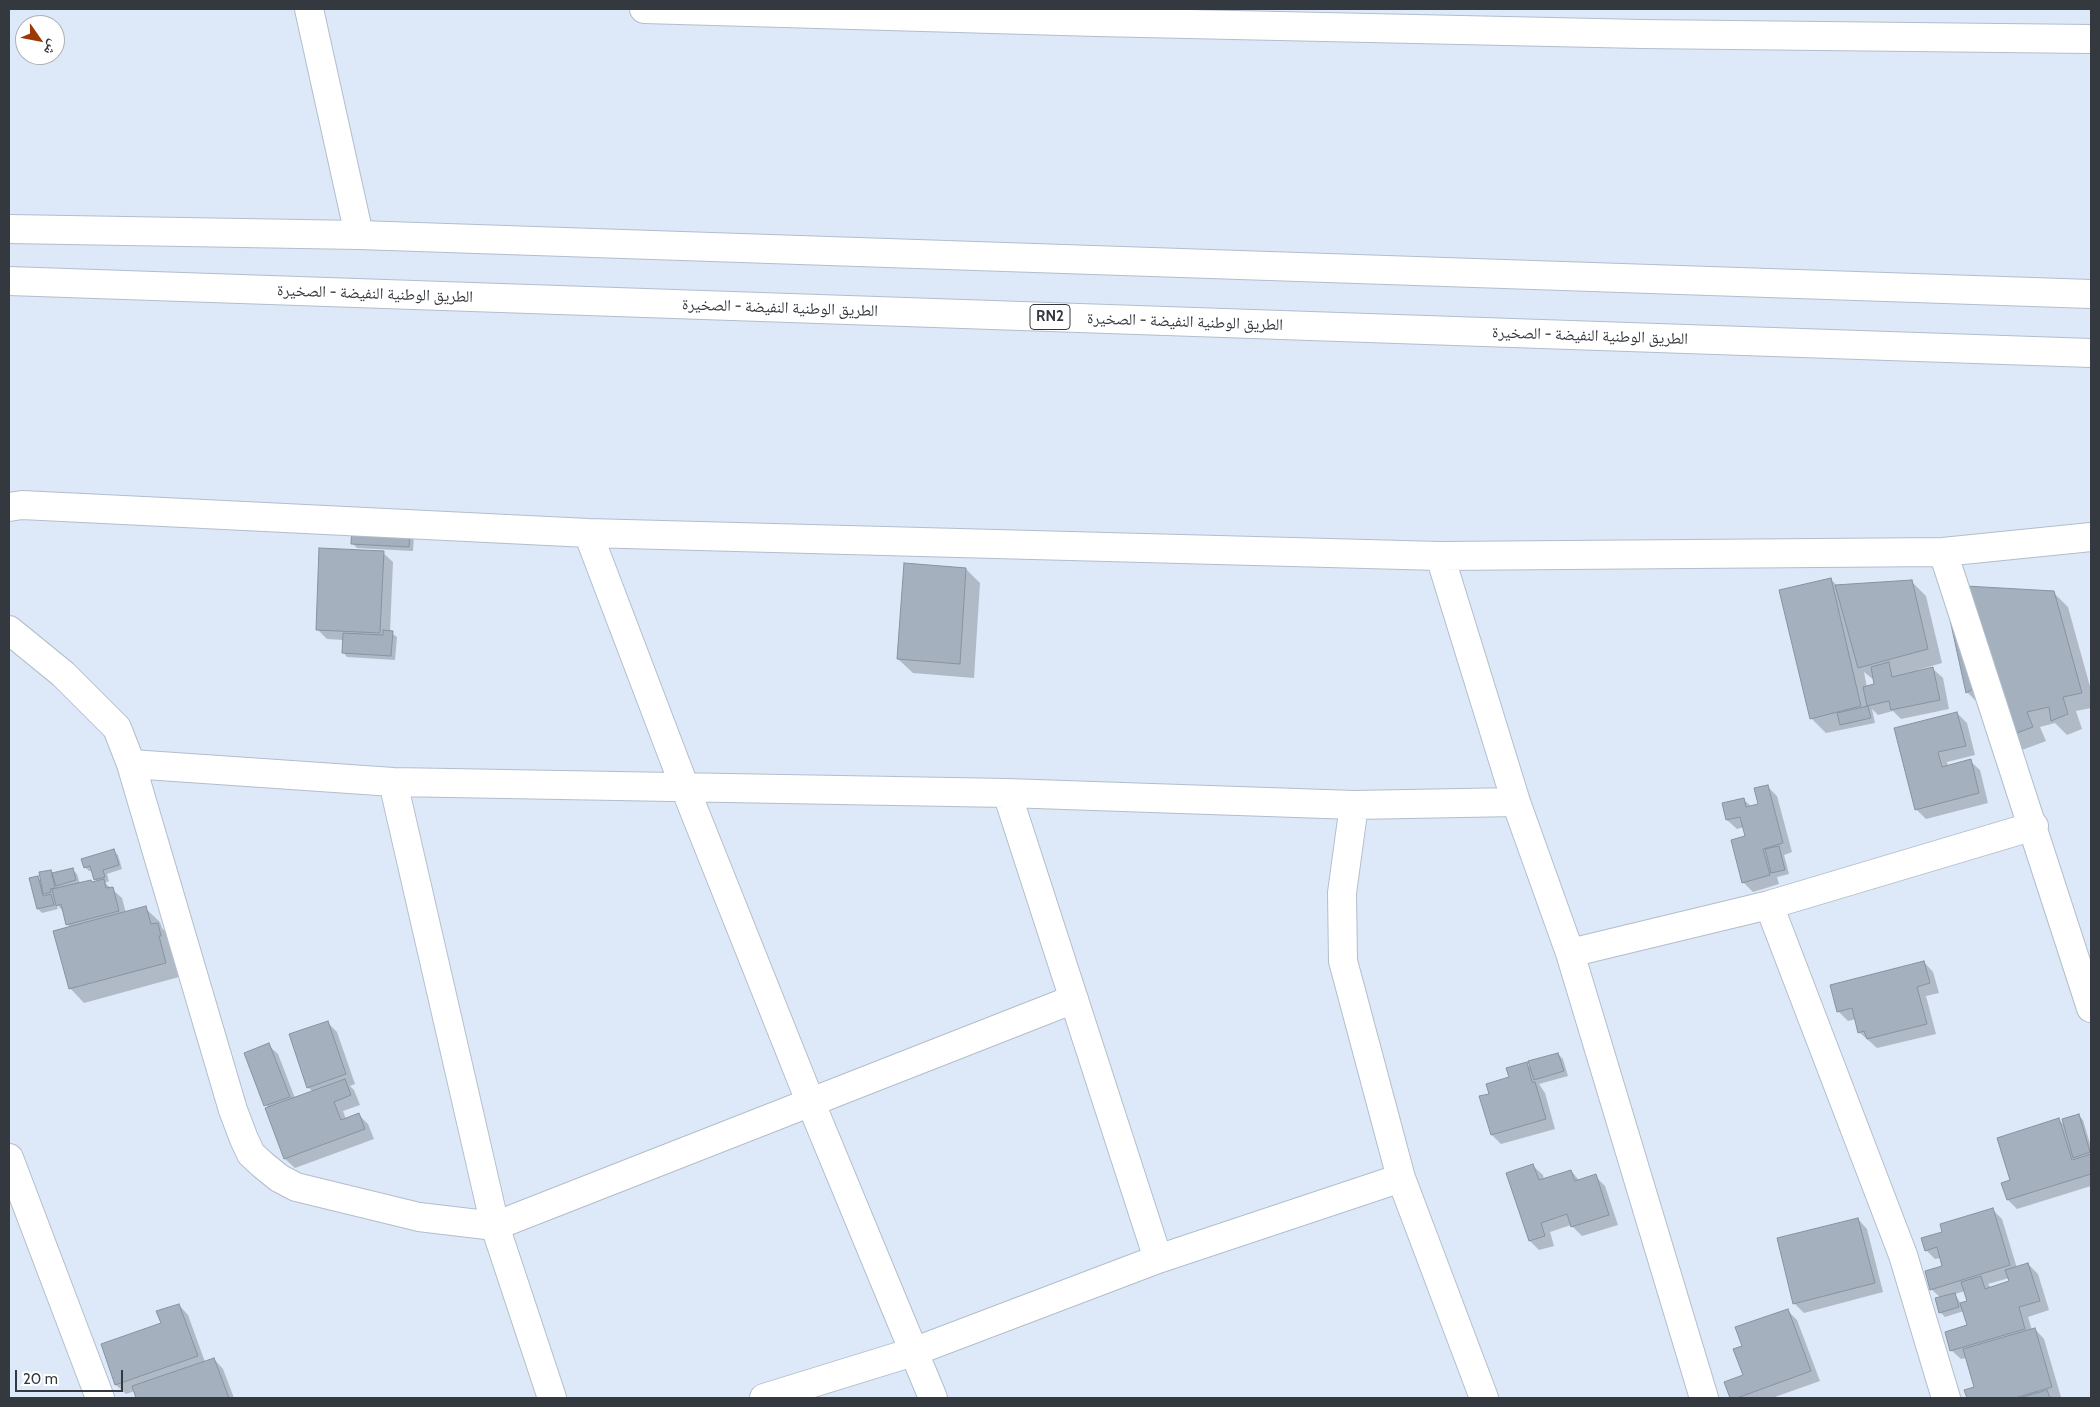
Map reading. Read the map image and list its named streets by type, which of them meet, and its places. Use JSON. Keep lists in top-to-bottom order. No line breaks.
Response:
{"streets":{"main road":["الطريق الوطنية النفيضة - الصخيرة","RN2"]},"scale_bar":"20 m","north":"bottom right"}
